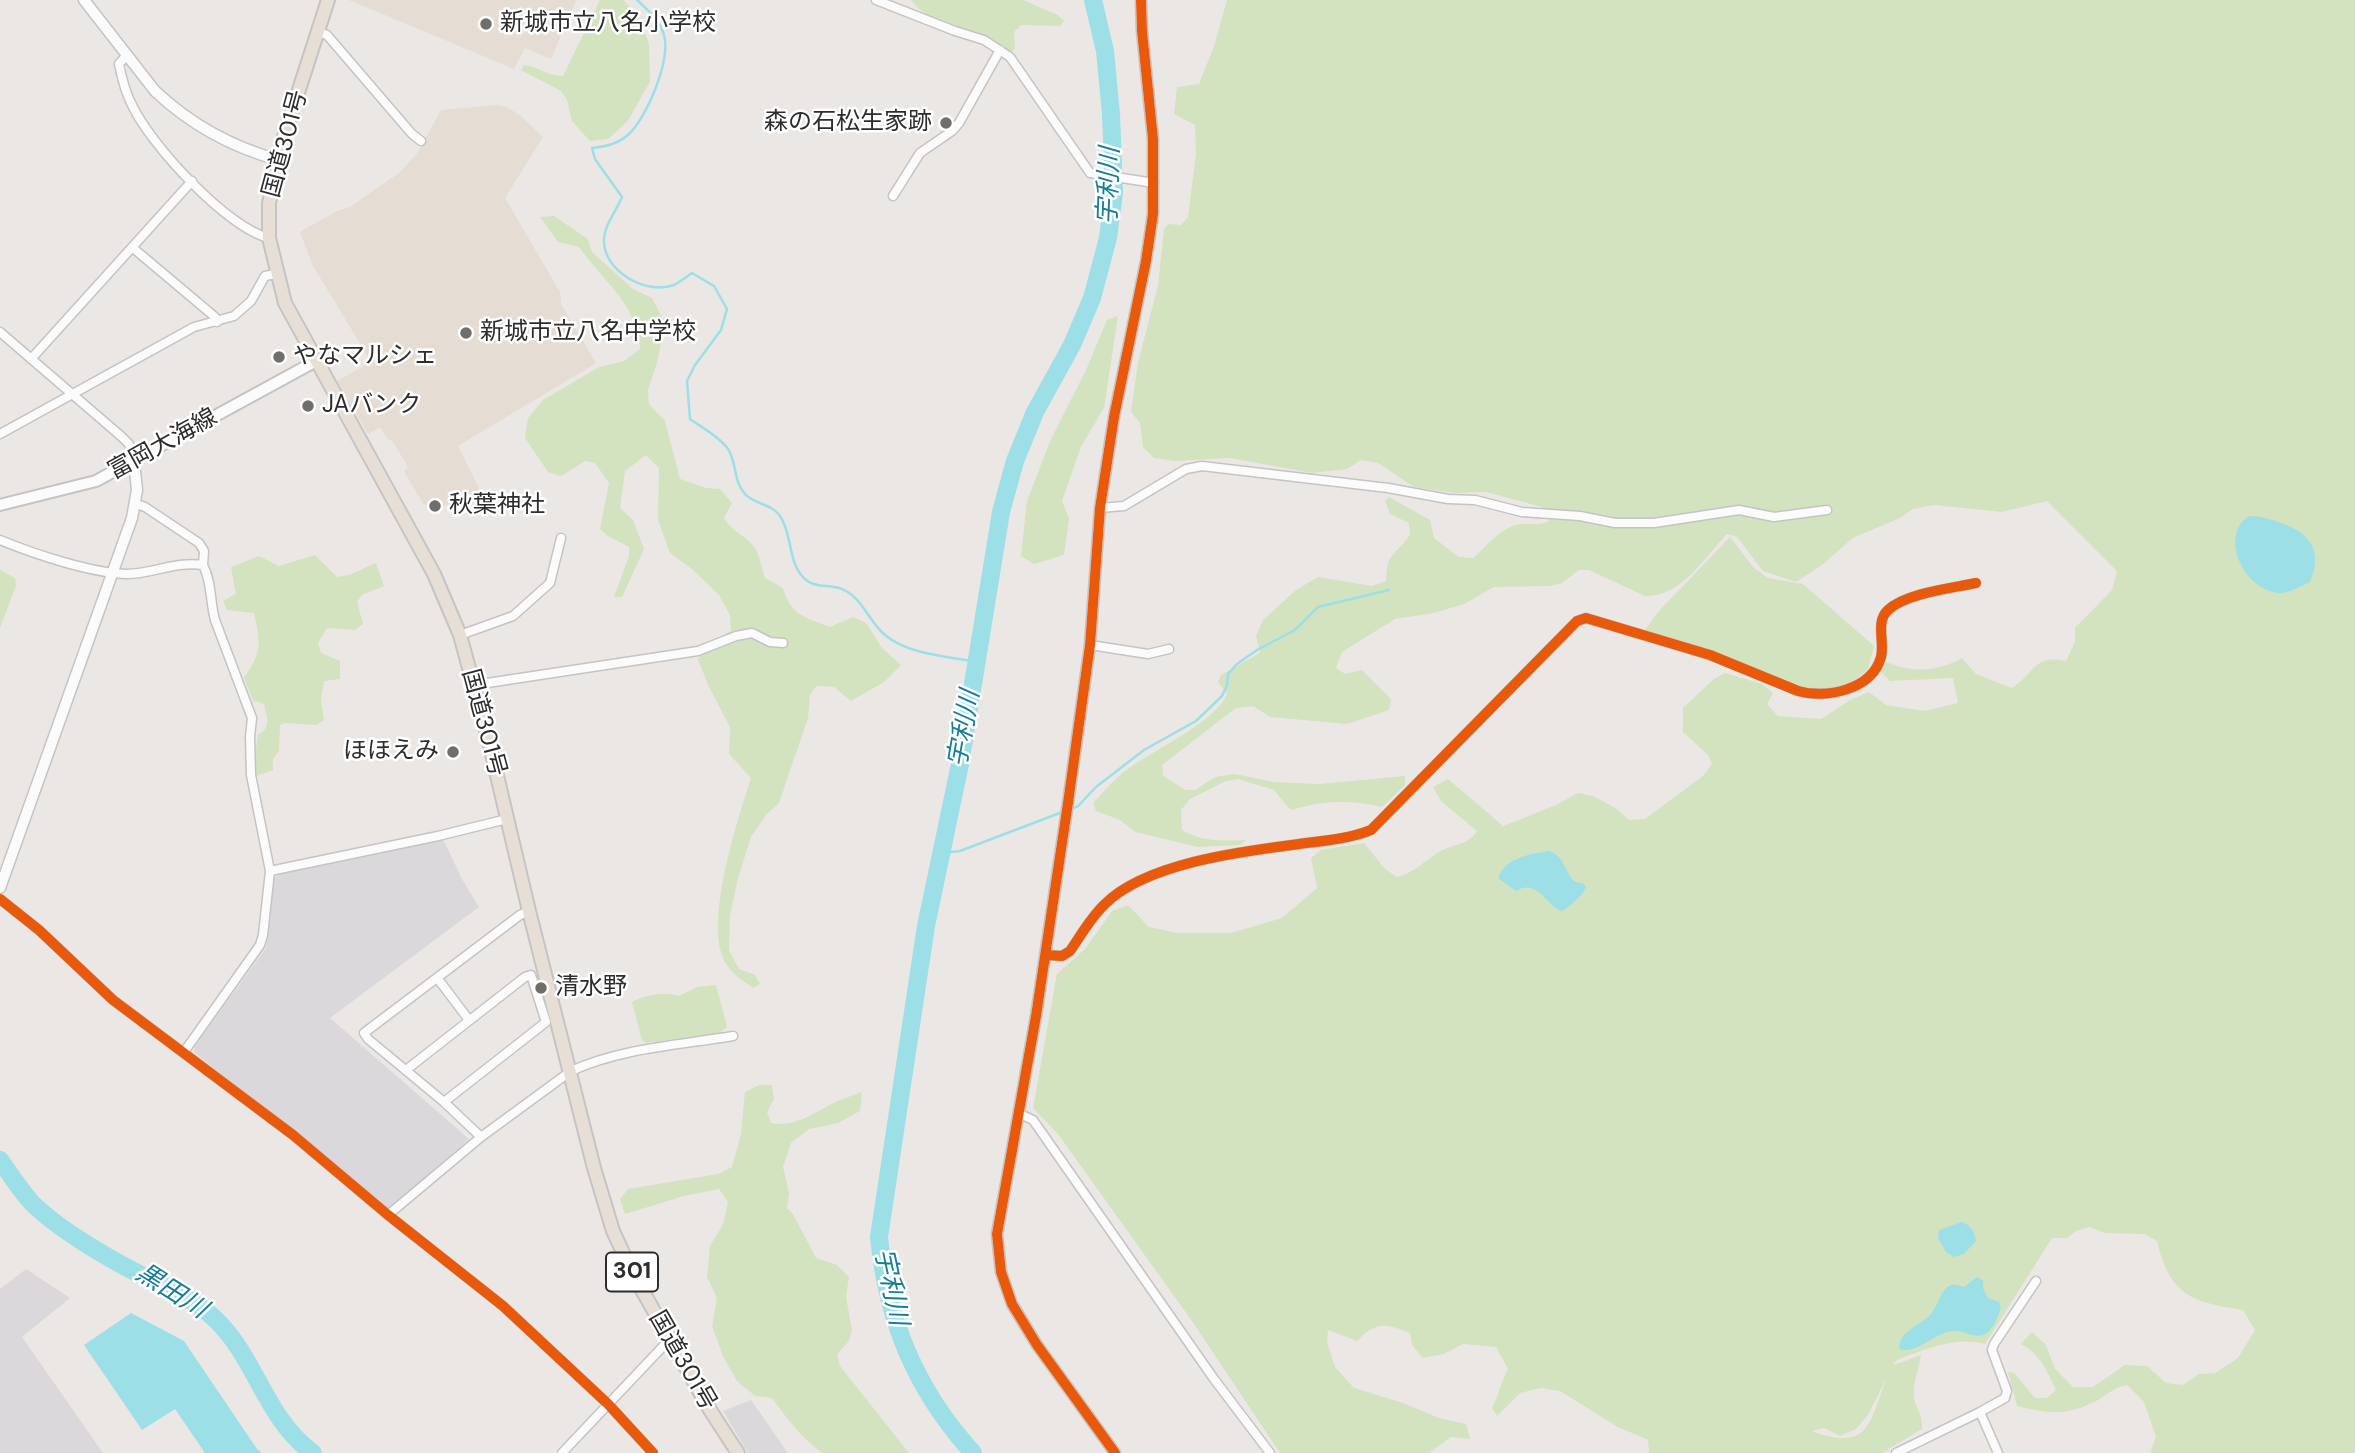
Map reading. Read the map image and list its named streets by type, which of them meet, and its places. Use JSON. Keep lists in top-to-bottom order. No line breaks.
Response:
{"streets":{"highway":["国道301号","301"],"main road":["富岡大海線"]},"crossings":[["国道301号","富岡大海線"]],"water":["宇利川","黒田川"],"places":["新城市立八名小学校","森の石松生家跡","新城市立八名中学校","やなマルシェ","JAバンク","秋葉神社","ほほえみ","清水野"]}
